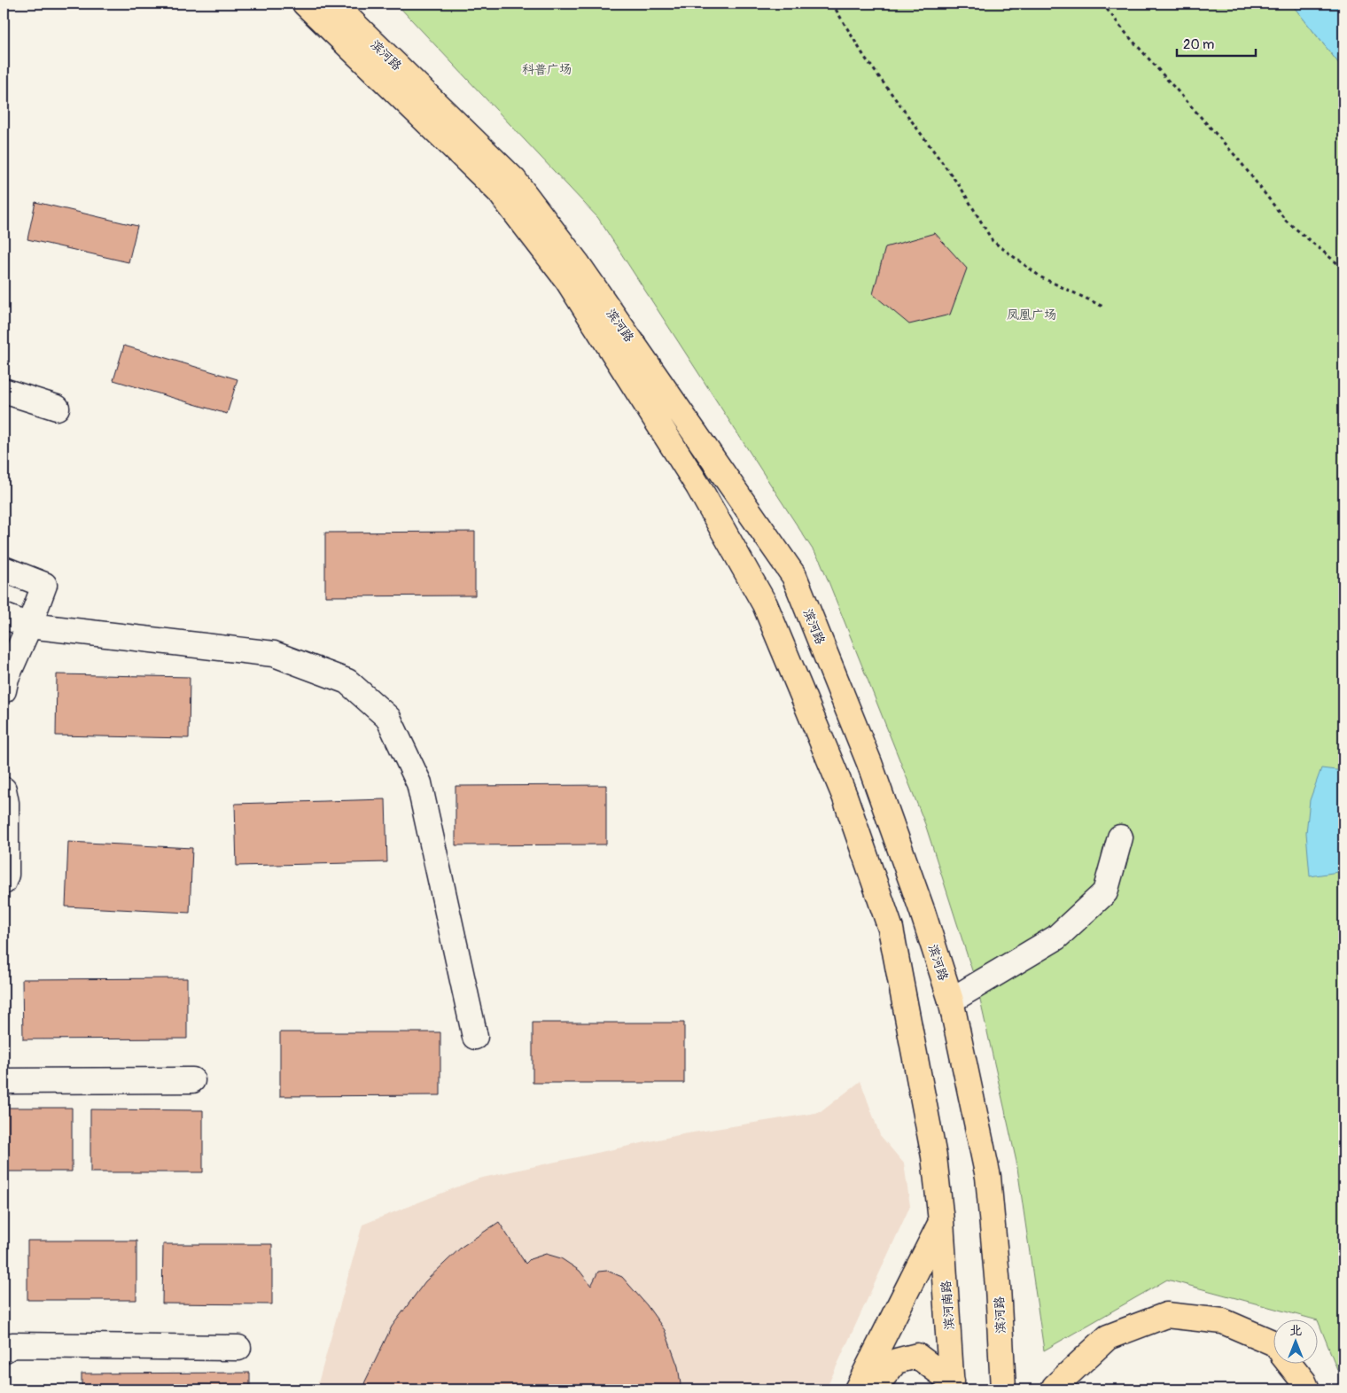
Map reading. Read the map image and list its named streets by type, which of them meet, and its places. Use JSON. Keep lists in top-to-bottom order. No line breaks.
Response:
{"streets":{"main road":["滨河路","滨河南路"]},"crossings":[["滨河路","滨河南路"]],"parks":["科普广场","凤凰广场"],"scale_bar":"20 m","north":"top"}
